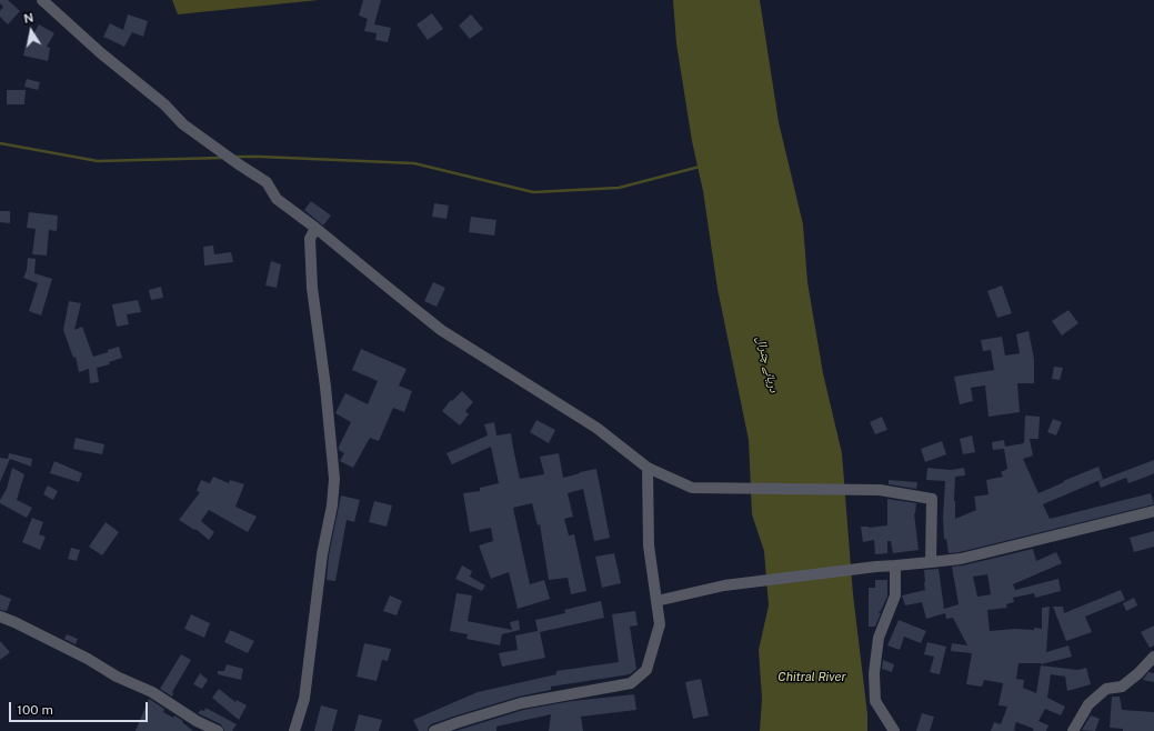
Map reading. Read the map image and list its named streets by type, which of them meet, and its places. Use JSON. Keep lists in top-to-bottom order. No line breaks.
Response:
{"water":["دریائے چترال","Chitral River"],"scale_bar":"100 m","north":"top"}
